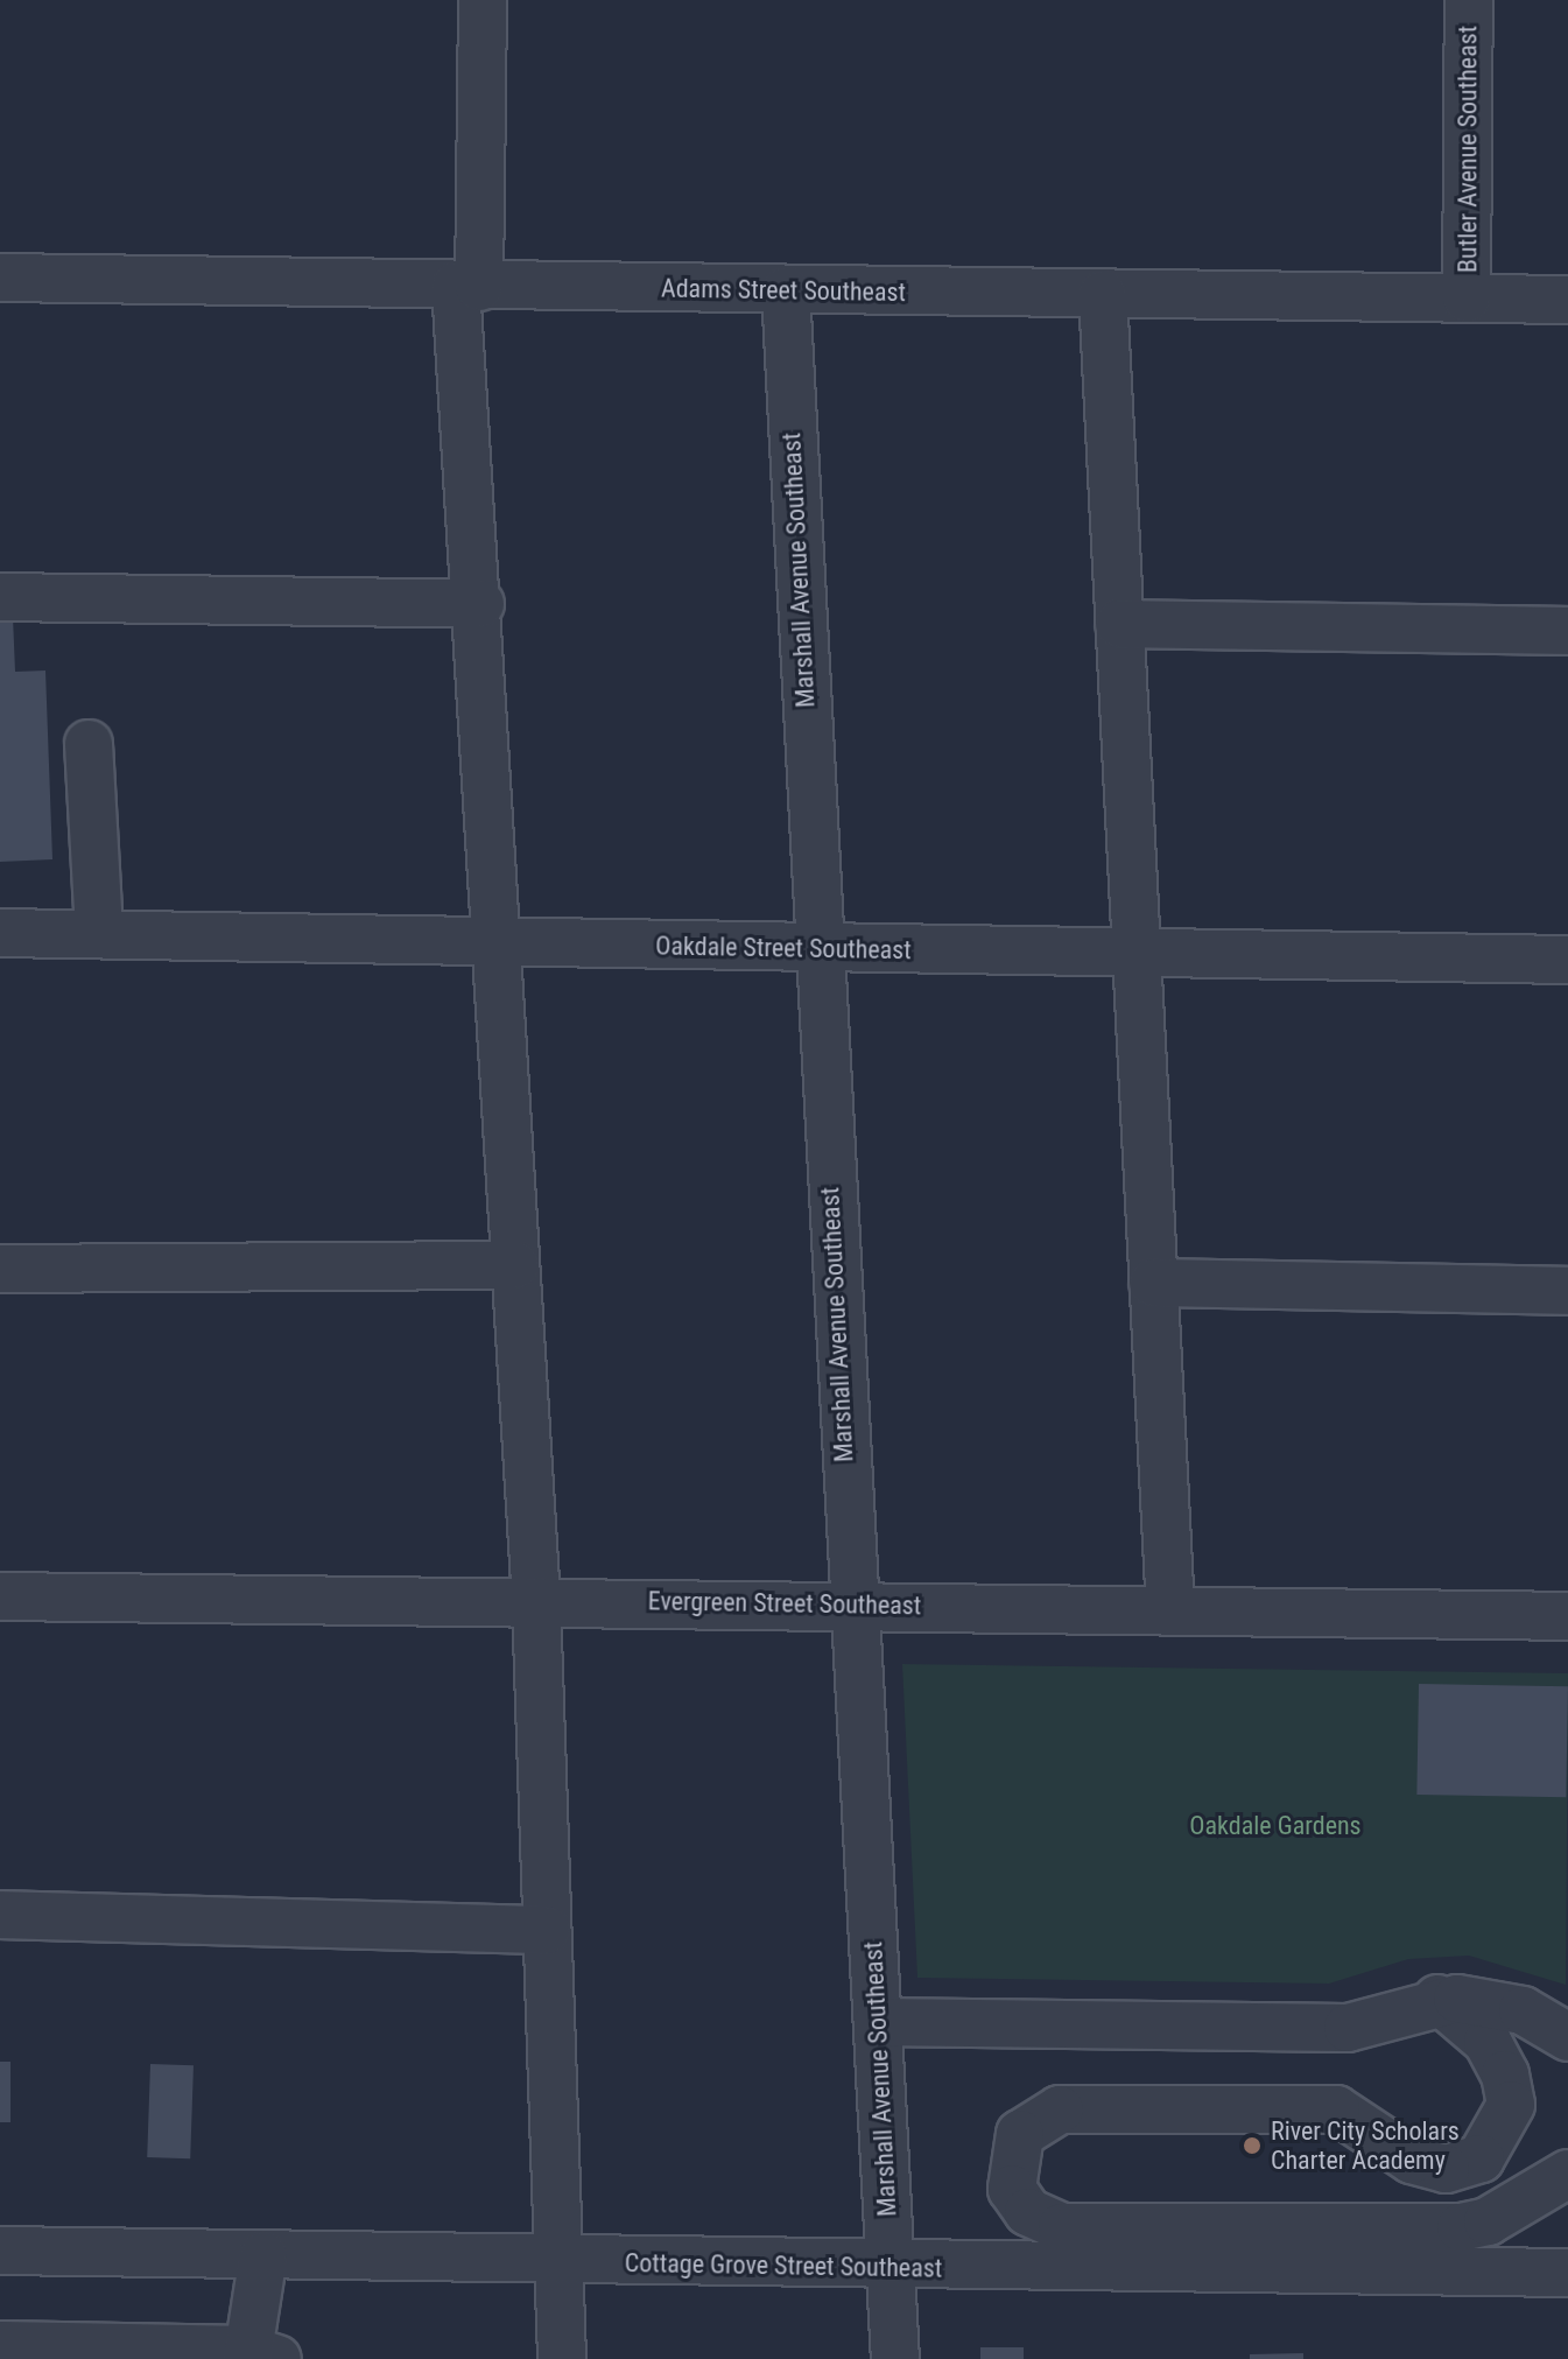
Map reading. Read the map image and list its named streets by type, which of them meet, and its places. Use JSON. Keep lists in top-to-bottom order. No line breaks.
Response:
{"streets":{"street":["Butler Avenue Southeast","Adams Street Southeast","Marshall Avenue Southeast","Oakdale Street Southeast","Evergreen Street Southeast","Cottage Grove Street Southeast"]},"crossings":[["Butler Avenue Southeast","Adams Street Southeast"],["Adams Street Southeast","Marshall Avenue Southeast"],["Marshall Avenue Southeast","Oakdale Street Southeast"],["Marshall Avenue Southeast","Evergreen Street Southeast"],["Marshall Avenue Southeast","Cottage Grove Street Southeast"]],"parks":["Oakdale Gardens"],"places":["River City Scholars Charter Academy"]}
